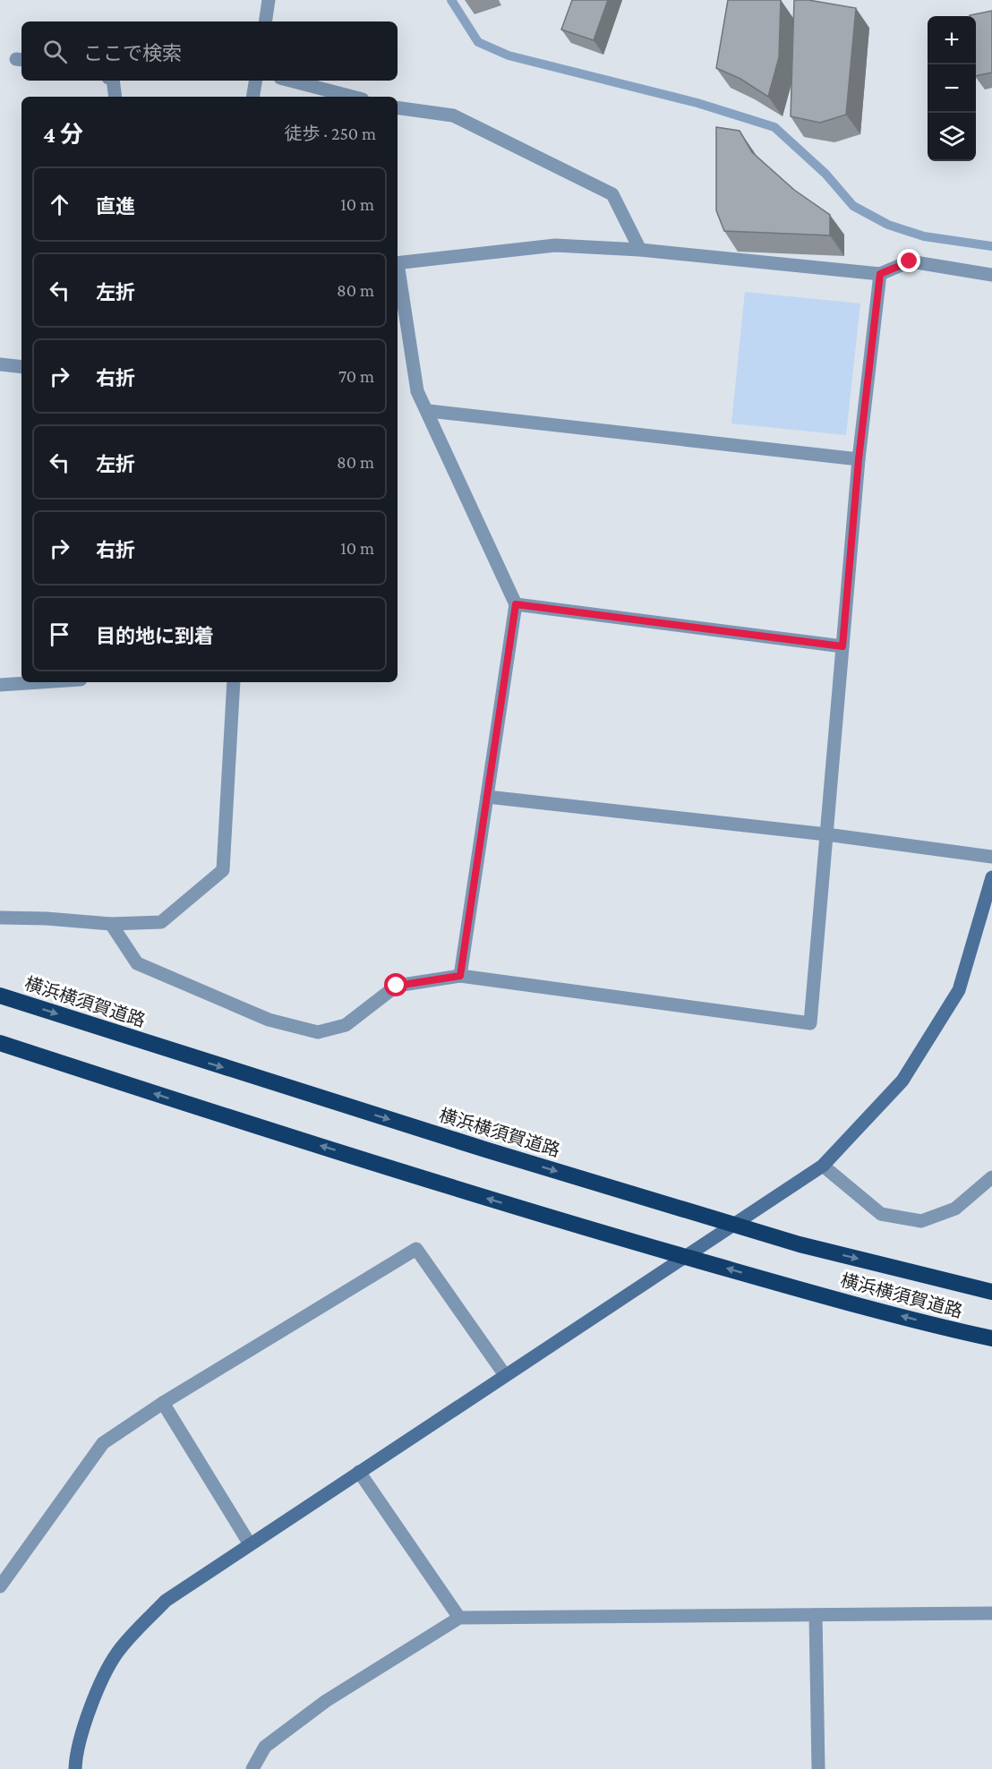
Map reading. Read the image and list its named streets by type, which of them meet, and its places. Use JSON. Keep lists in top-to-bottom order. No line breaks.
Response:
{"streets":{"highway":["横浜横須賀道路"]},"page":{"map_buttons":["+","−"],"search":"ここで検索","heading":["4 分","徒歩 · 250 m"],"list":[["直進","10 m"],["左折","80 m"],["右折","70 m"],["左折","80 m"],["右折","10 m"],"目的地に到着"]}}
